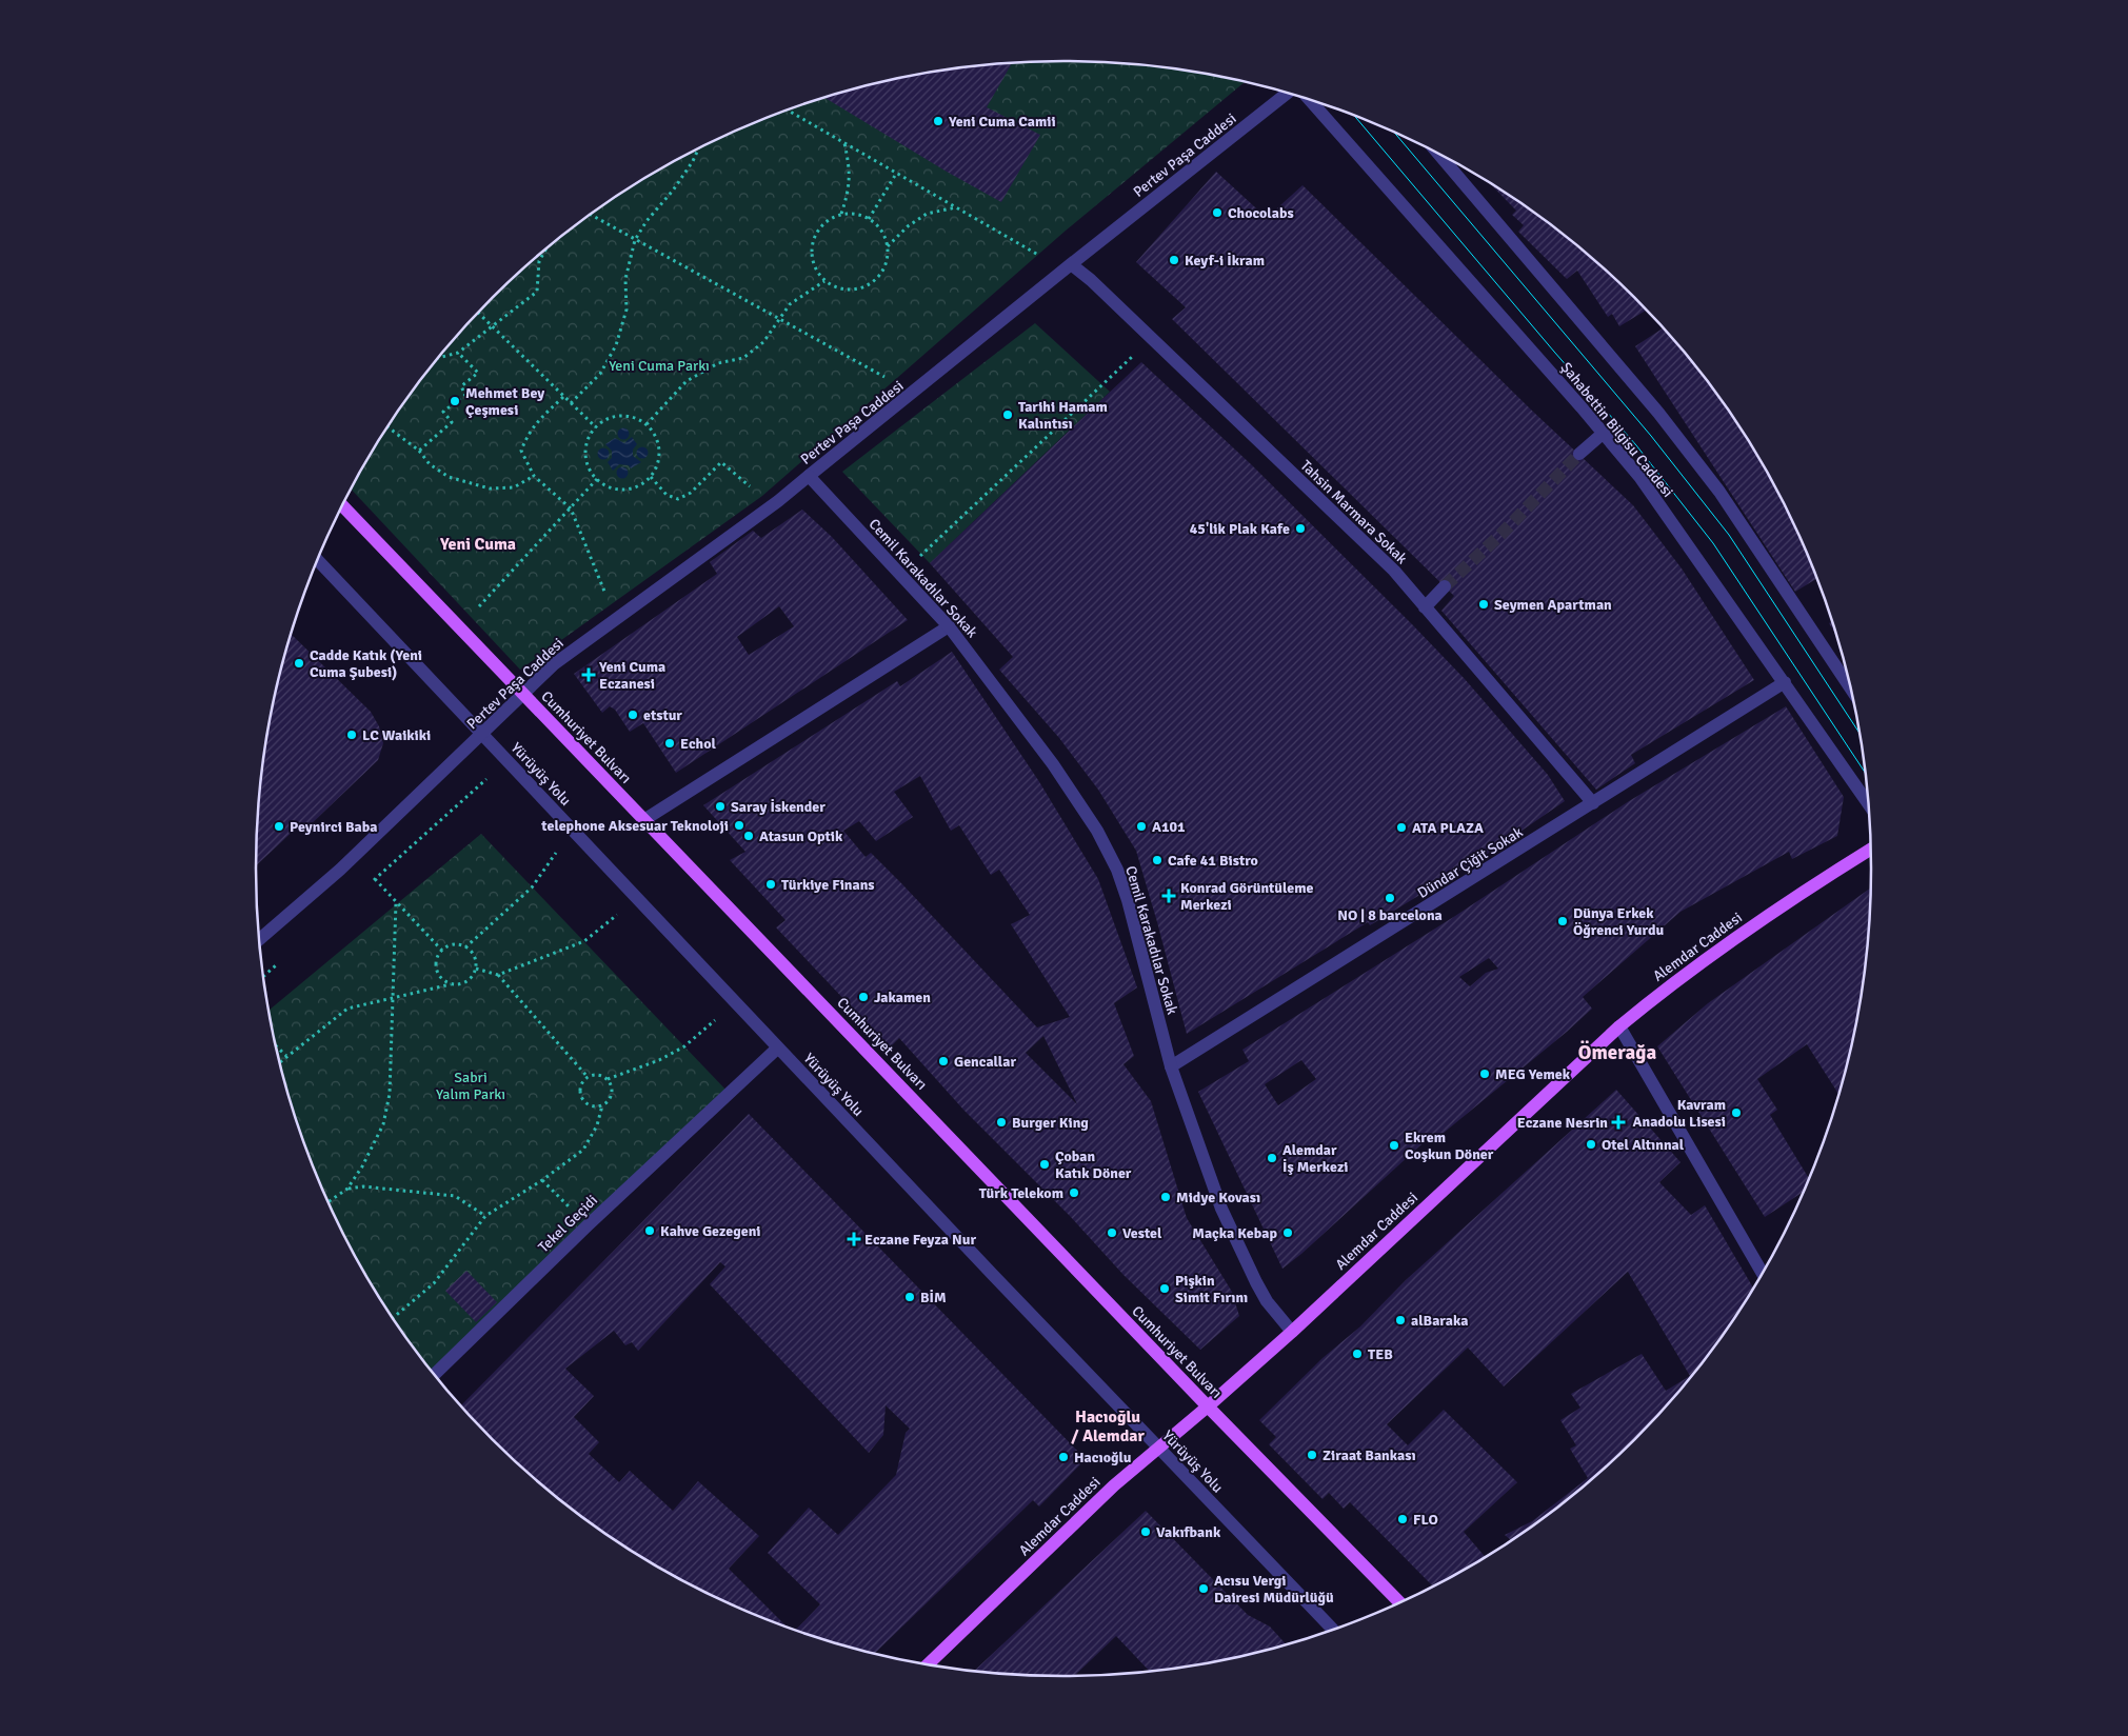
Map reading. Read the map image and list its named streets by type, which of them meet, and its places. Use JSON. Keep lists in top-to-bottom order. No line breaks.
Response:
{"streets":{"main road":["Cumhuriyet Bulvarı","Alemdar Caddesi"],"street":["Pertev Paşa Caddesi","Şahabettin Bilgisu Caddesi","Tahsin Marmara Sokak","Cemil Karakadılar Sokak","Yürüyüş Yolu","Dündar Çiğit Sokak","Tekel Geçidi"]},"crossings":[["Pertev Paşa Caddesi","Tahsin Marmara Sokak"],["Pertev Paşa Caddesi","Cemil Karakadılar Sokak"],["Pertev Paşa Caddesi","Cumhuriyet Bulvarı"],["Pertev Paşa Caddesi","Yürüyüş Yolu"],["Şahabettin Bilgisu Caddesi","Dündar Çiğit Sokak"],["Tahsin Marmara Sokak","Dündar Çiğit Sokak"],["Cemil Karakadılar Sokak","Dündar Çiğit Sokak"],["Cemil Karakadılar Sokak","Alemdar Caddesi"],["Cumhuriyet Bulvarı","Alemdar Caddesi"],["Yürüyüş Yolu","Alemdar Caddesi"],["Yürüyüş Yolu","Tekel Geçidi"]],"districts":["Yeni Cuma","Ömerağa","Hacıoğlu / Alemdar"],"parks":["Yeni Cuma Parkı","Sabri Yalım Parkı"],"places":{"other":["Yeni Cuma Camii","Chocolabs","Keyf-i İkram","Mehmet Bey Çeşmesi","Tarihi Hamam Kalıntısı","45'lik Plak Kafe","Seymen Apartman","Cadde Katık (Yeni Cuma Şubesi)","etstur","LC Waikiki","Echol","Saray İskender","telephone Aksesuar Teknoloji","Peynirci Baba","A101","ATA PLAZA","Atasun Optik","Cafe 41 Bistro","Türkiye Finans","NO | 8 barcelona","Dünya Erkek Öğrenci Yurdu","Jakamen","Gencallar","MEG Yemek","Kavram Anadolu Lisesi","Burger King","Otel Altınnal","Ekrem Coşkun Döner","Alemdar İş Merkezi","Çoban Katık Döner","Türk Telekom","Midye Kovası","Kahve Gezegeni","Vestel","Maçka Kebap","Pişkin Simit Fırını","BİM","alBaraka","TEB","Ziraat Bankası","Hacıoğlu","FLO","Vakıfbank","Acısu Vergi Dairesi Müdürlüğü"],"health":["Yeni Cuma Eczanesi","Konrad Görüntüleme Merkezi","Eczane Nesrin","Eczane Feyza Nur"]}}
